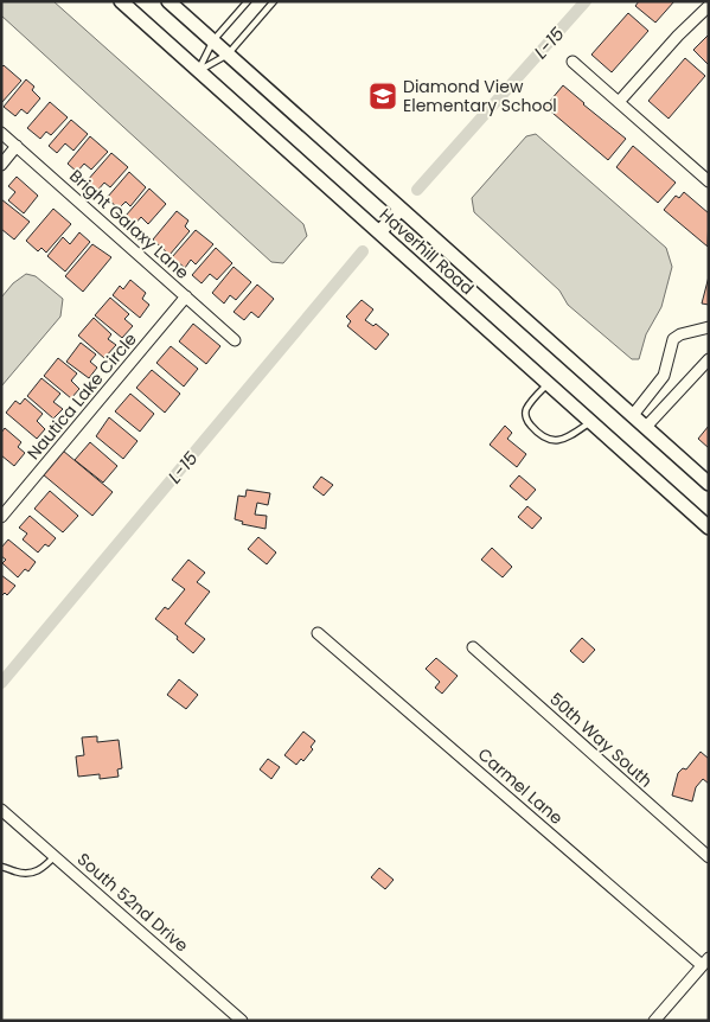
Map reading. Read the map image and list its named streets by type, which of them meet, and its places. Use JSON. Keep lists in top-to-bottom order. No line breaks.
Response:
{"streets":{"street":["Bright Galaxy Lane","Haverhill Road","Nautica Lake Circle","50th Way South","Carmel Lane","South 52nd Drive"]},"crossings":[["Bright Galaxy Lane","Nautica Lake Circle"]],"water":["L-15"],"places":{"school or university":["Diamond View Elementary School"]}}
